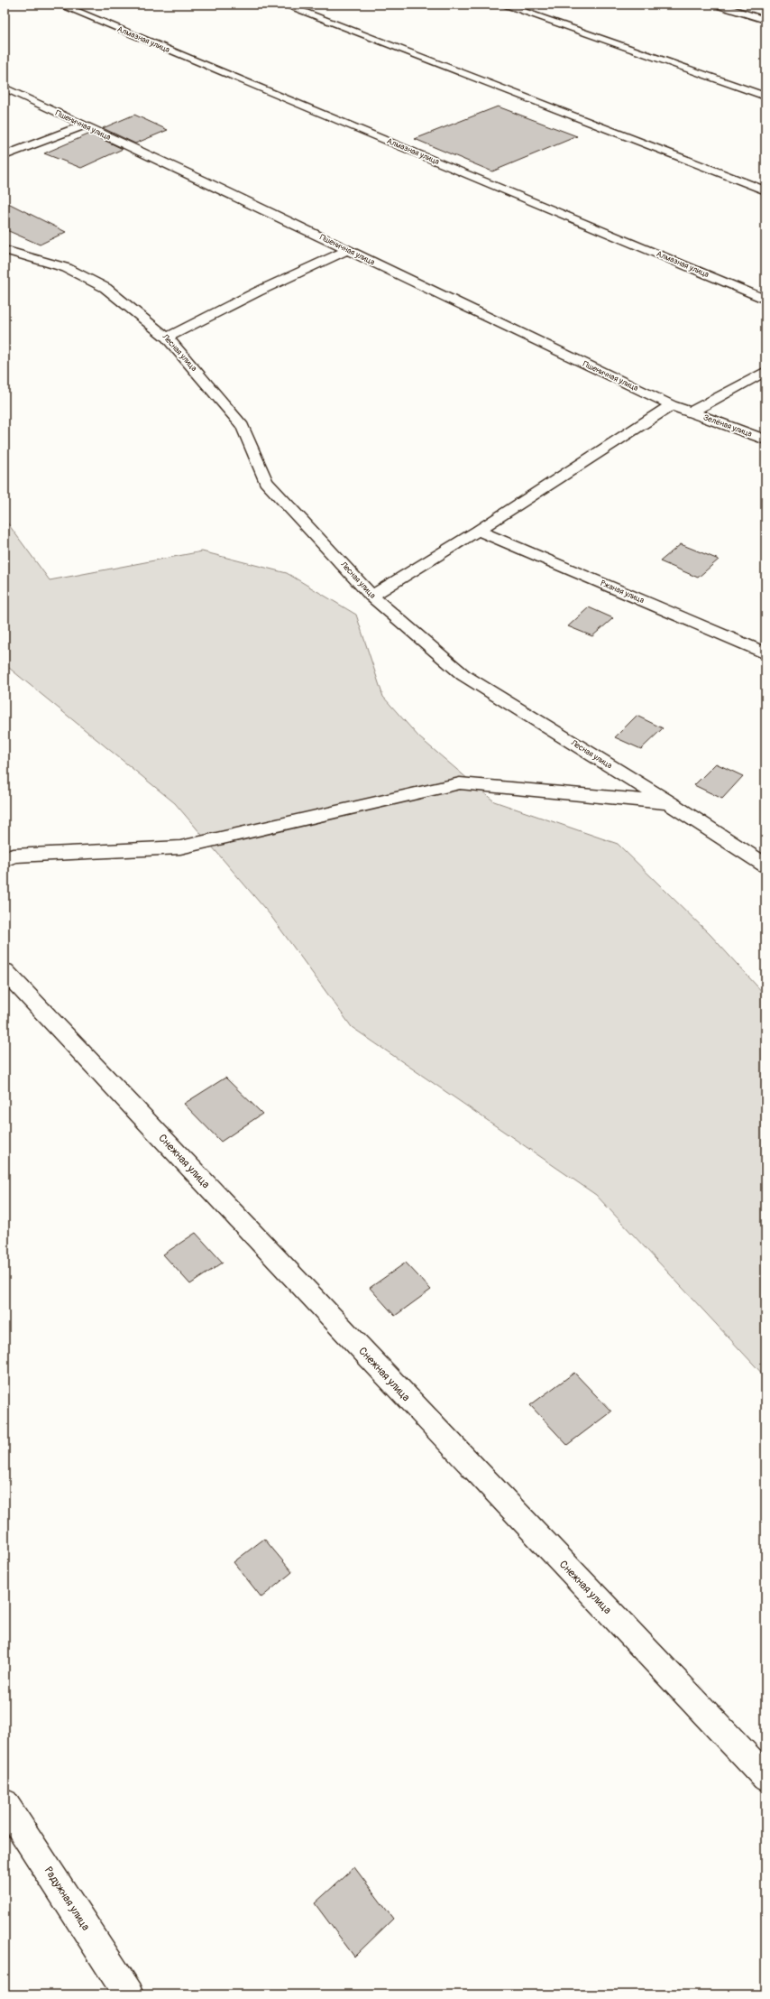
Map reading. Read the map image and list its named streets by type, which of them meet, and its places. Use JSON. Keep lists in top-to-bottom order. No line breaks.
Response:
{"streets":{"street":["Алмазная улица","Пшеничная улица","Лесная улица","Зелёная улица","Ржаная улица","Снежная улица","Радужная улица"]},"crossings":[["Пшеничная улица","Зелёная улица"]]}
